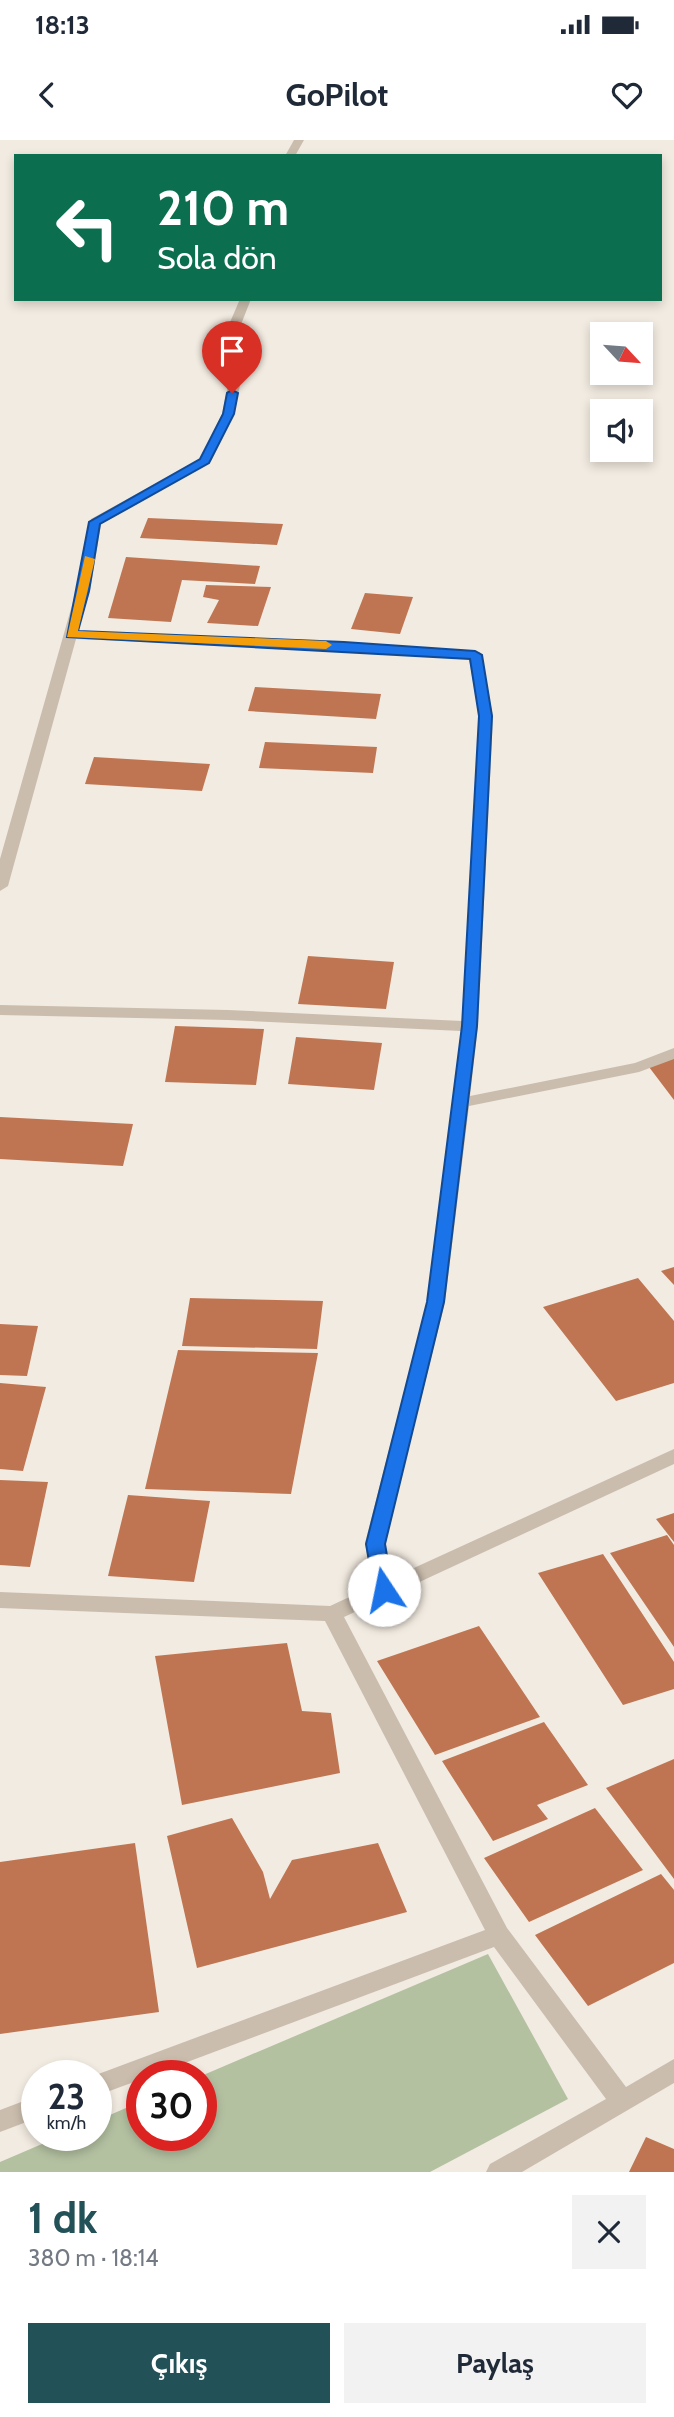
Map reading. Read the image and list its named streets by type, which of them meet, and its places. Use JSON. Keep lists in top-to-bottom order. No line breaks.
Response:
{"north":"bottom right","page":{"status":"18:13","header":"GoPilot","turn":["210 m","Sola dön"],"speed":"23 km/h","limit":"30","heading":["1 dk","380 m · 18:14"],"buttons":["Çıkış","Paylaş"]}}
